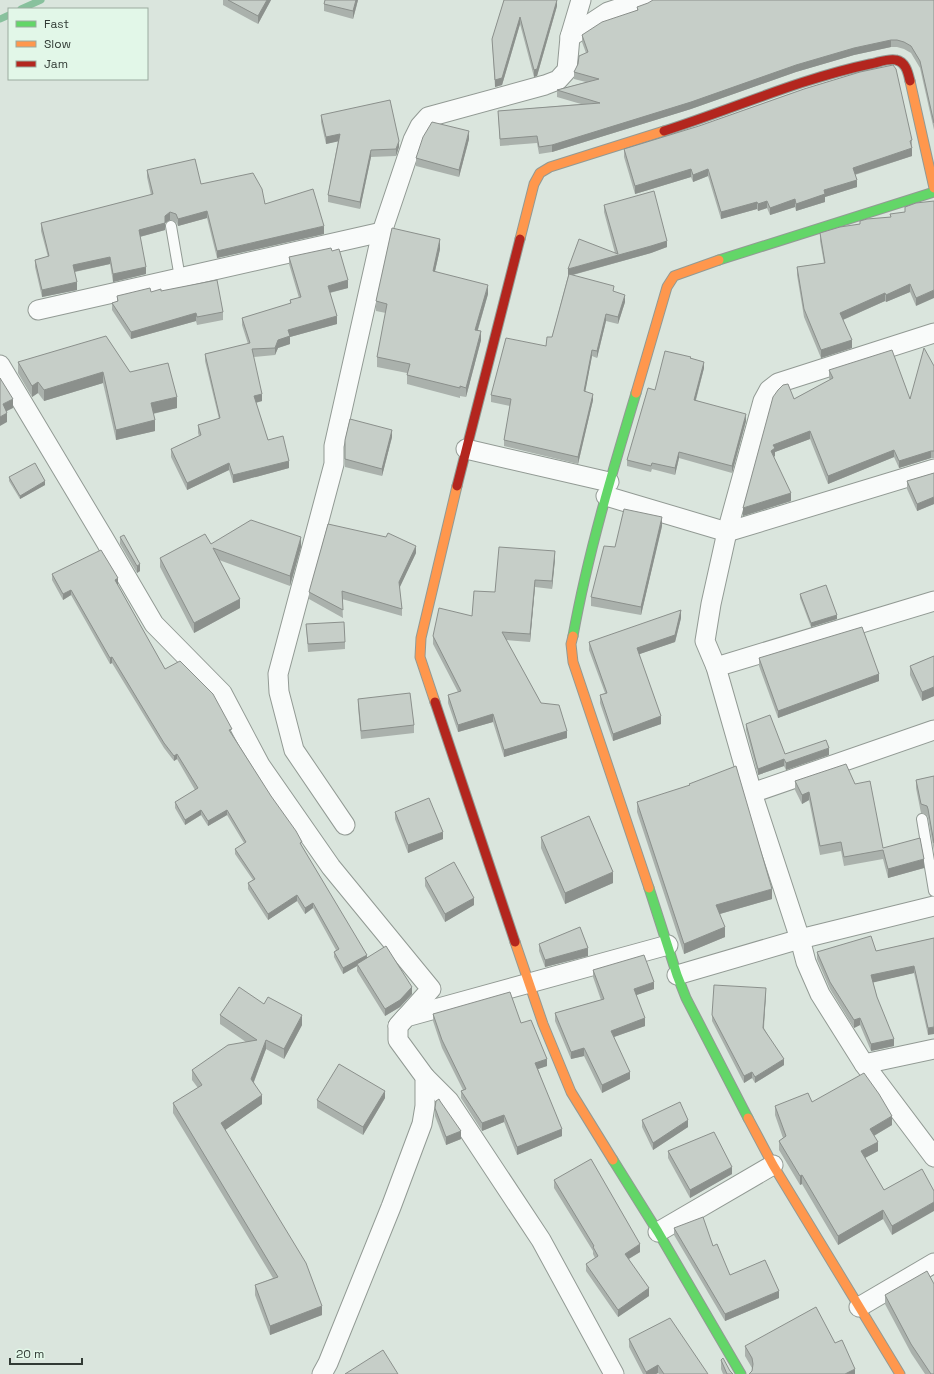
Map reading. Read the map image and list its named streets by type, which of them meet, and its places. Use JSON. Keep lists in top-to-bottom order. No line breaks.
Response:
{"legend":["Fast","Slow","Jam"],"scale_bar":"20 m"}
